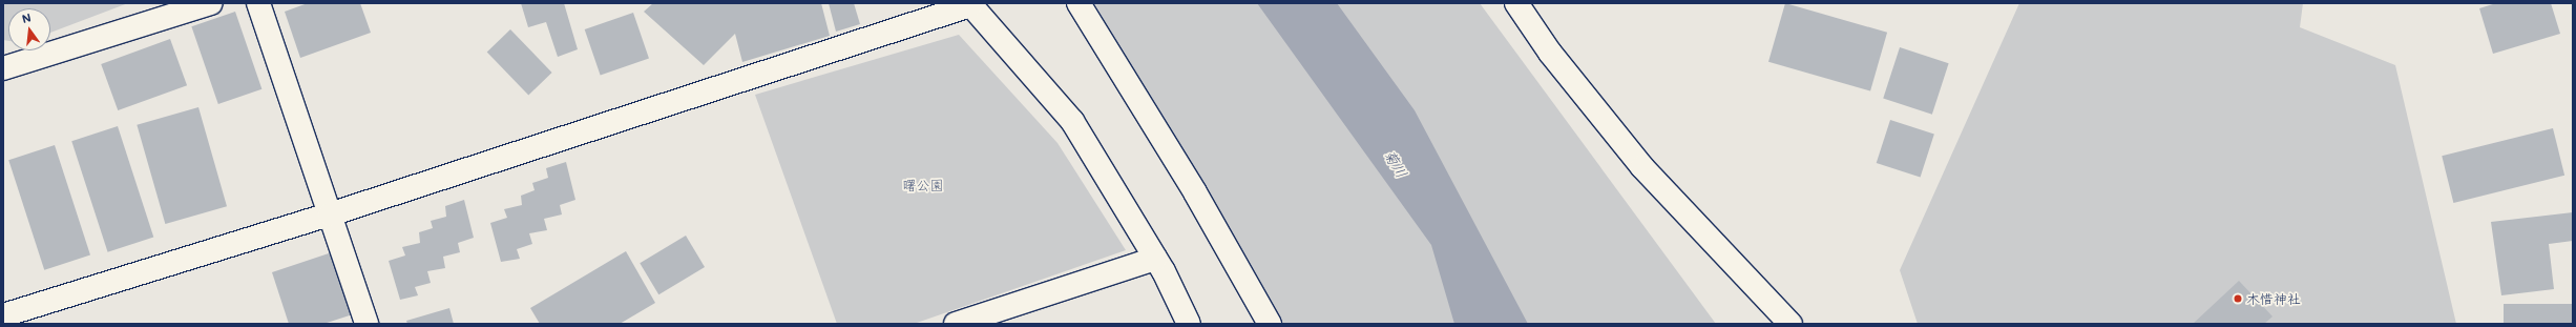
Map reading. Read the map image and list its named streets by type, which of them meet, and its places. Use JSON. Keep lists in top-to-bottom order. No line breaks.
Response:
{"water":["菊川"],"parks":["曙公園"],"places":["木惜神社"],"north":"top"}
